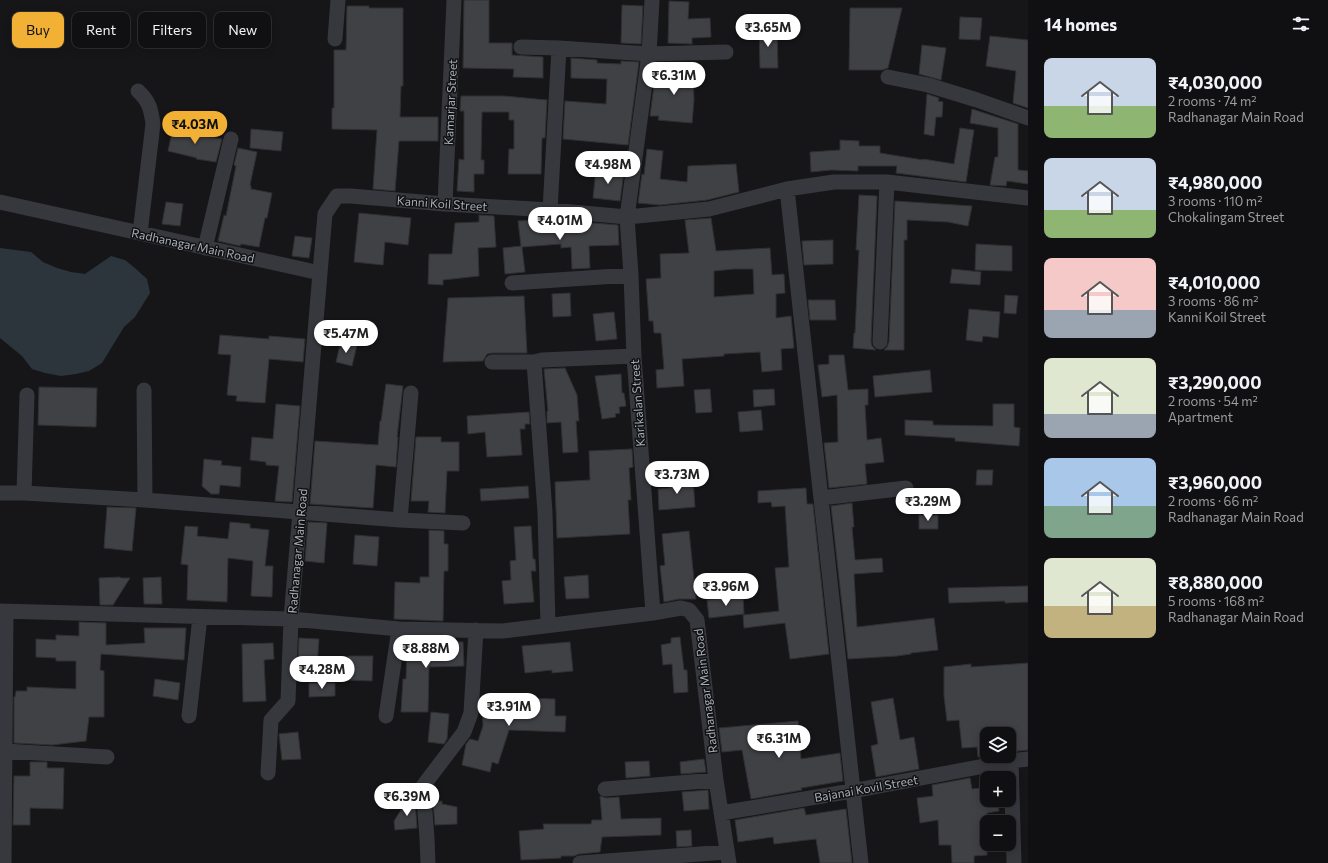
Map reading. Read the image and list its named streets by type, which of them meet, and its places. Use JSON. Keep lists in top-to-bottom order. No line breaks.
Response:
{"streets":{"street":["Kamarjar Street","Kanni Koil Street","Radhanagar Main Road","Karikalan Street","Bajanai Kovil Street"]},"crossings":[["Kamarjar Street","Kanni Koil Street"],["Kanni Koil Street","Radhanagar Main Road"],["Kanni Koil Street","Karikalan Street"],["Radhanagar Main Road","Karikalan Street"],["Radhanagar Main Road","Bajanai Kovil Street"]],"page":{"heading":"14 homes","chip":["Buy","Rent","Filters","New"],"price":["₹3.65M","₹6.31M","₹4.03M","₹4.98M","₹4.01M","₹5.47M","₹3.73M","₹3.29M","₹3.96M","₹8.88M","₹4.28M","₹3.91M","₹6.31M","₹6.39M"],"list":[{"name":"₹4,030,000","note":"2 rooms · 74 m² · Radhanagar Main Road"},{"name":"₹4,980,000","note":"3 rooms · 110 m² · Chokalingam Street"},{"name":"₹4,010,000","note":"3 rooms · 86 m² · Kanni Koil Street"},{"name":"₹3,290,000","note":"2 rooms · 54 m² · Apartment"},{"name":"₹3,960,000","note":"2 rooms · 66 m² · Radhanagar Main Road"},{"name":"₹8,880,000","note":"5 rooms · 168 m² · Radhanagar Main Road"}],"map_buttons":["+","−"]}}
